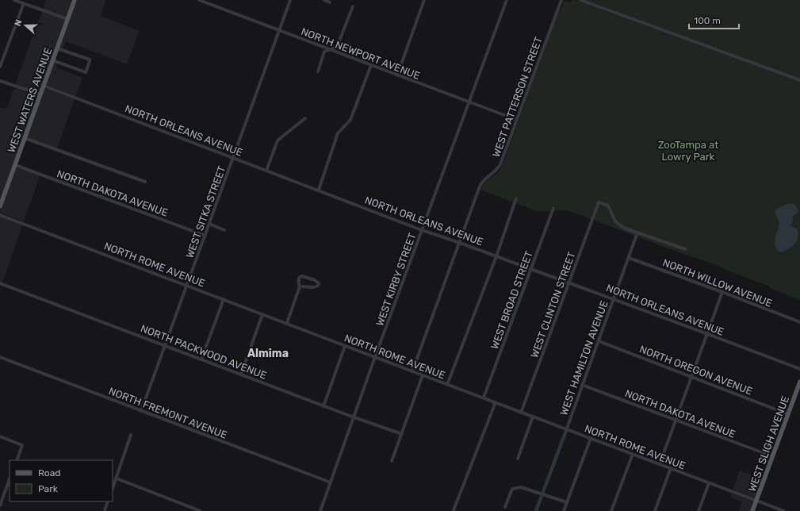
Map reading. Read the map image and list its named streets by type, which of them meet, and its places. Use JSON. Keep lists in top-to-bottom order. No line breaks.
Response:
{"streets":{"main road":["WEST WATERS AVENUE","WEST SLIGH AVENUE"],"street":["NORTH NEWPORT AVENUE","WEST PATTERSON STREET","NORTH ORLEANS AVENUE","NORTH DAKOTA AVENUE","WEST SITKA STREET","NORTH ROME AVENUE","WEST KIRBY STREET","NORTH WILLOW AVENUE","WEST BROAD STREET","WEST CLINTON STREET","NORTH PACKWOOD AVENUE","WEST HAMILTON AVENUE","NORTH OREGON AVENUE","NORTH FREMONT AVENUE"]},"crossings":[["NORTH NEWPORT AVENUE","WEST PATTERSON STREET"],["NORTH NEWPORT AVENUE","WEST SITKA STREET"],["NORTH NEWPORT AVENUE","WEST KIRBY STREET"],["WEST PATTERSON STREET","NORTH ORLEANS AVENUE"],["WEST PATTERSON STREET","NORTH ROME AVENUE"],["WEST WATERS AVENUE","NORTH ORLEANS AVENUE"],["WEST WATERS AVENUE","NORTH DAKOTA AVENUE"],["NORTH ORLEANS AVENUE","WEST SITKA STREET"],["NORTH ORLEANS AVENUE","WEST KIRBY STREET"],["NORTH ORLEANS AVENUE","WEST BROAD STREET"],["NORTH ORLEANS AVENUE","WEST CLINTON STREET"],["NORTH ORLEANS AVENUE","WEST HAMILTON AVENUE"],["NORTH DAKOTA AVENUE","WEST SITKA STREET"],["NORTH DAKOTA AVENUE","WEST HAMILTON AVENUE"],["NORTH DAKOTA AVENUE","WEST SLIGH AVENUE"],["WEST SITKA STREET","NORTH ROME AVENUE"],["WEST SITKA STREET","NORTH PACKWOOD AVENUE"],["WEST SITKA STREET","NORTH FREMONT AVENUE"],["NORTH ROME AVENUE","WEST KIRBY STREET"],["NORTH ROME AVENUE","WEST BROAD STREET"],["NORTH ROME AVENUE","WEST CLINTON STREET"],["NORTH ROME AVENUE","WEST HAMILTON AVENUE"],["NORTH ROME AVENUE","WEST SLIGH AVENUE"],["WEST KIRBY STREET","NORTH PACKWOOD AVENUE"],["WEST KIRBY STREET","NORTH FREMONT AVENUE"],["NORTH WILLOW AVENUE","WEST HAMILTON AVENUE"],["WEST CLINTON STREET","WEST HAMILTON AVENUE"],["WEST HAMILTON AVENUE","NORTH OREGON AVENUE"],["NORTH OREGON AVENUE","WEST SLIGH AVENUE"]],"districts":["Almima"],"parks":["ZooTampa at Lowry Park"],"legend":["Road","Park"],"scale_bar":"100 m","north":"left"}
